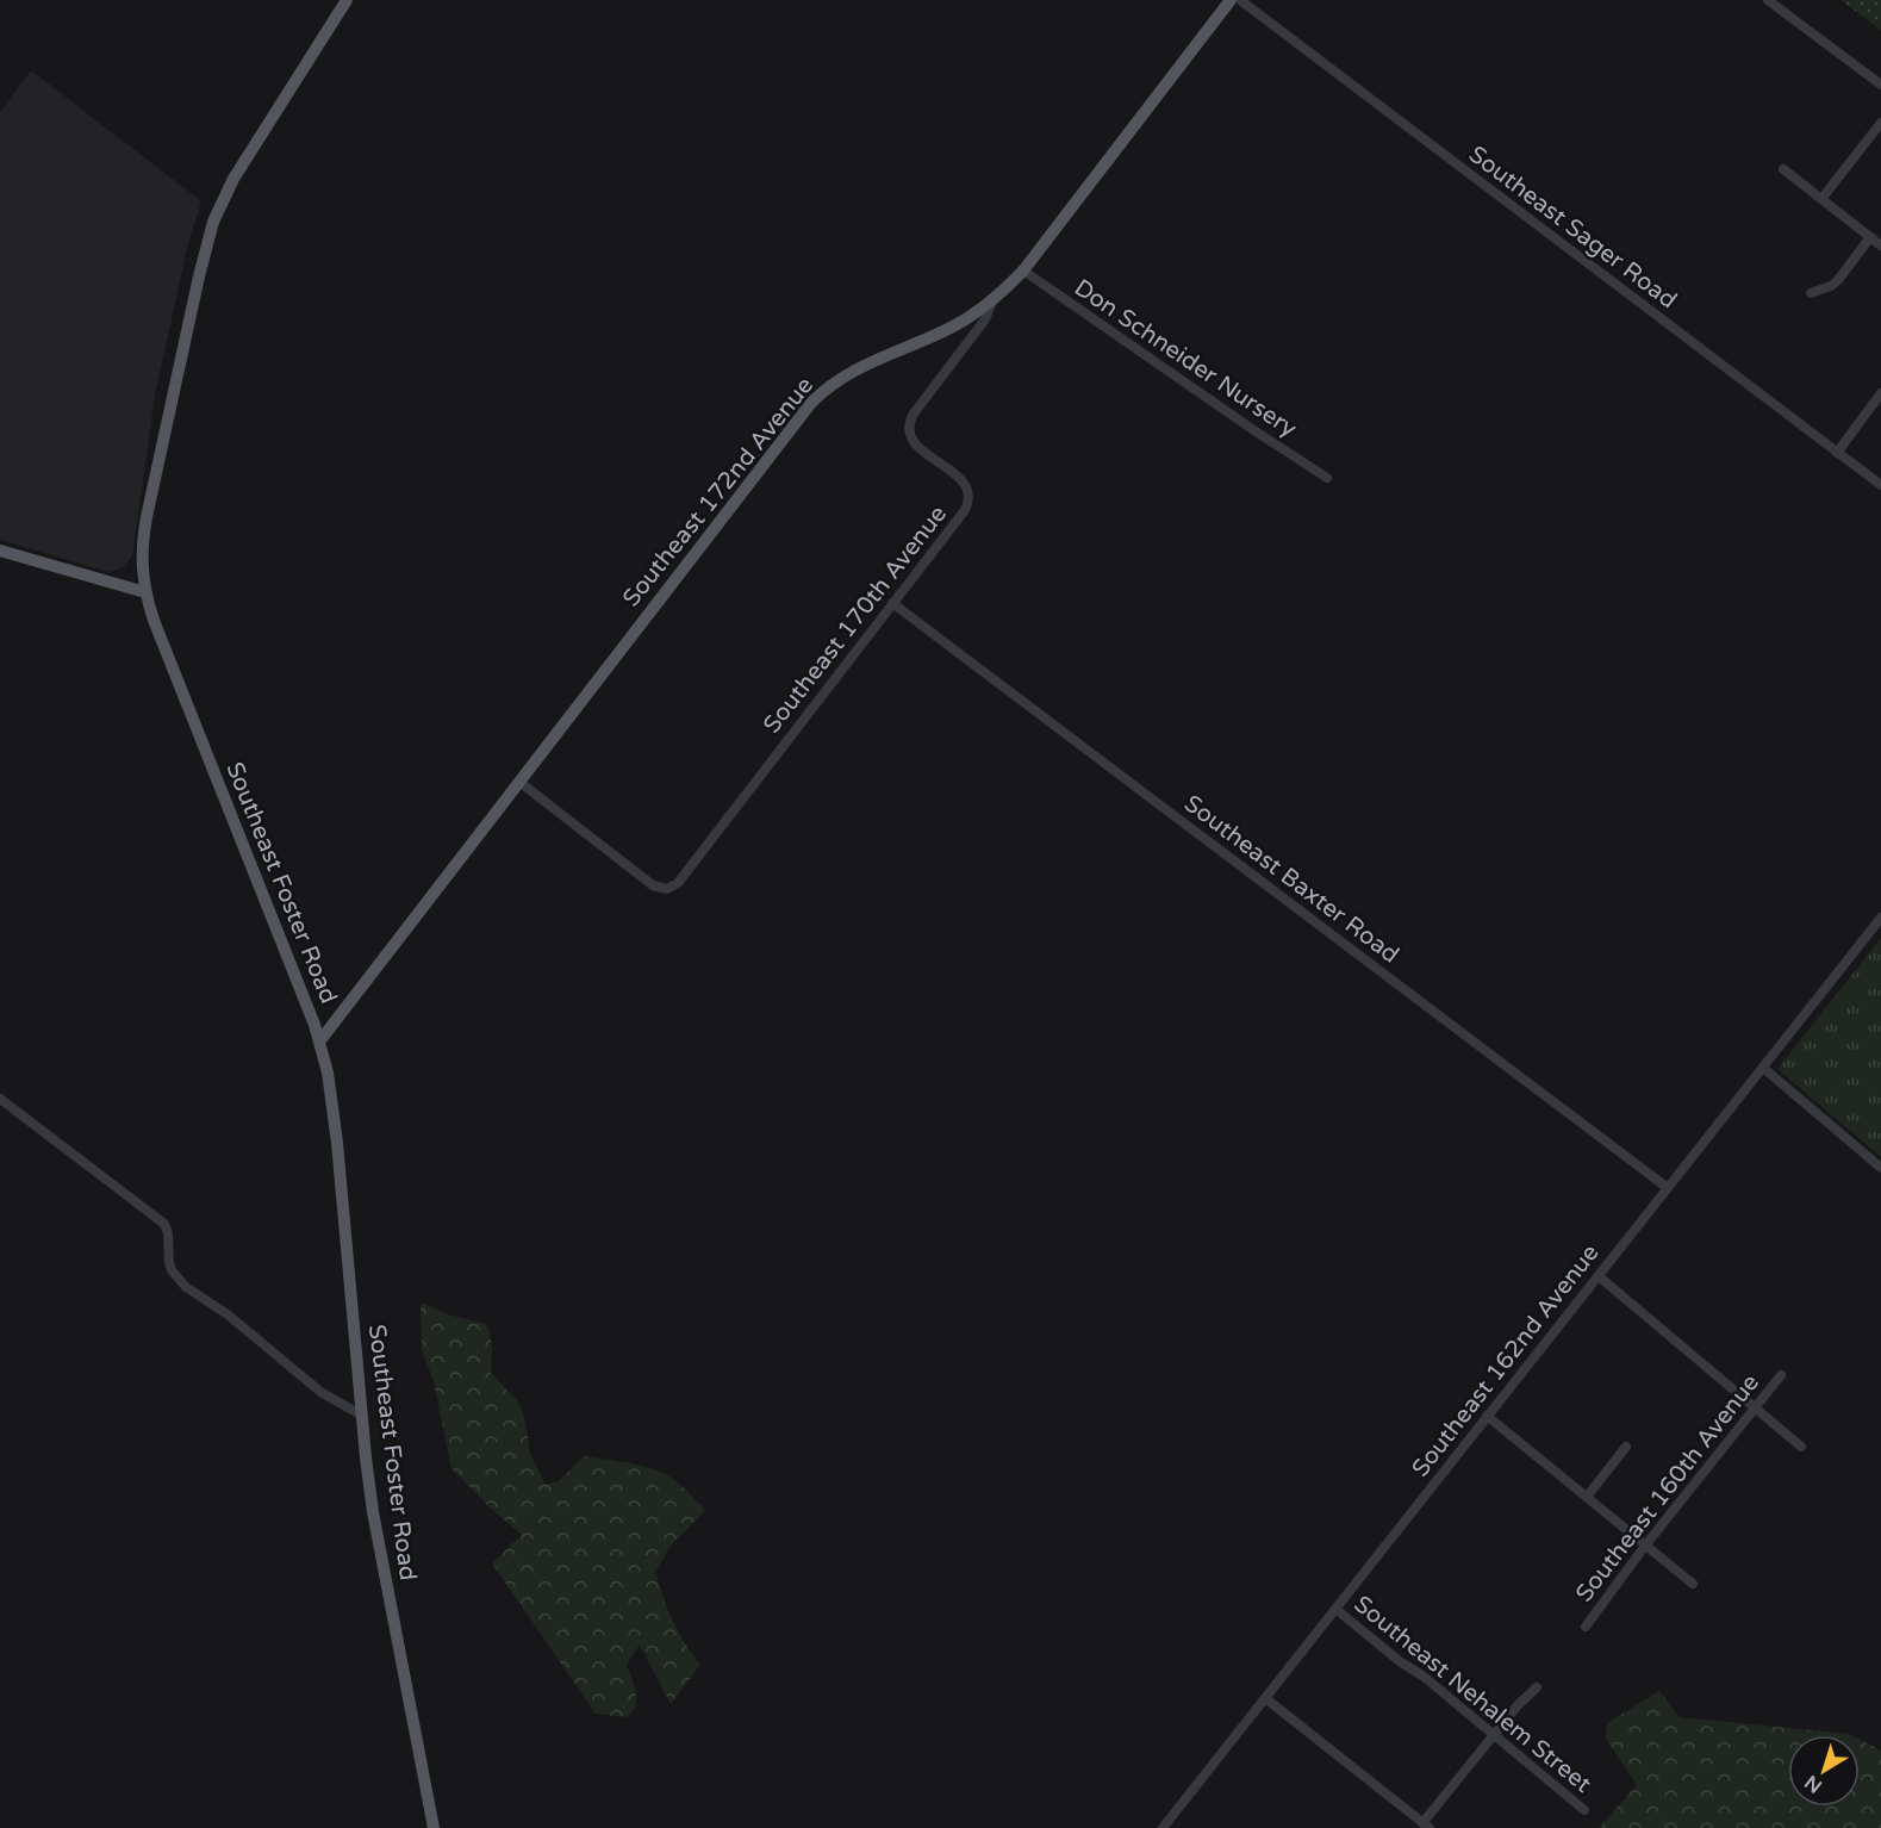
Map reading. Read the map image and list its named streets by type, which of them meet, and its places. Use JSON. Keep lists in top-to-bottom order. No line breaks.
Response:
{"streets":{"main road":["Southeast 172nd Avenue","Southeast Foster Road"],"street":["Southeast Sager Road","Don Schneider Nursery","Southeast 170th Avenue","Southeast Baxter Road","Southeast 162nd Avenue","Southeast 160th Avenue","Southeast Nehalem Street"]},"crossings":[["Don Schneider Nursery","Southeast 172nd Avenue"],["Southeast 172nd Avenue","Southeast 170th Avenue"],["Southeast 172nd Avenue","Southeast Foster Road"],["Southeast 170th Avenue","Southeast Baxter Road"],["Southeast Baxter Road","Southeast 162nd Avenue"],["Southeast 162nd Avenue","Southeast Nehalem Street"]],"north":"bottom left"}
